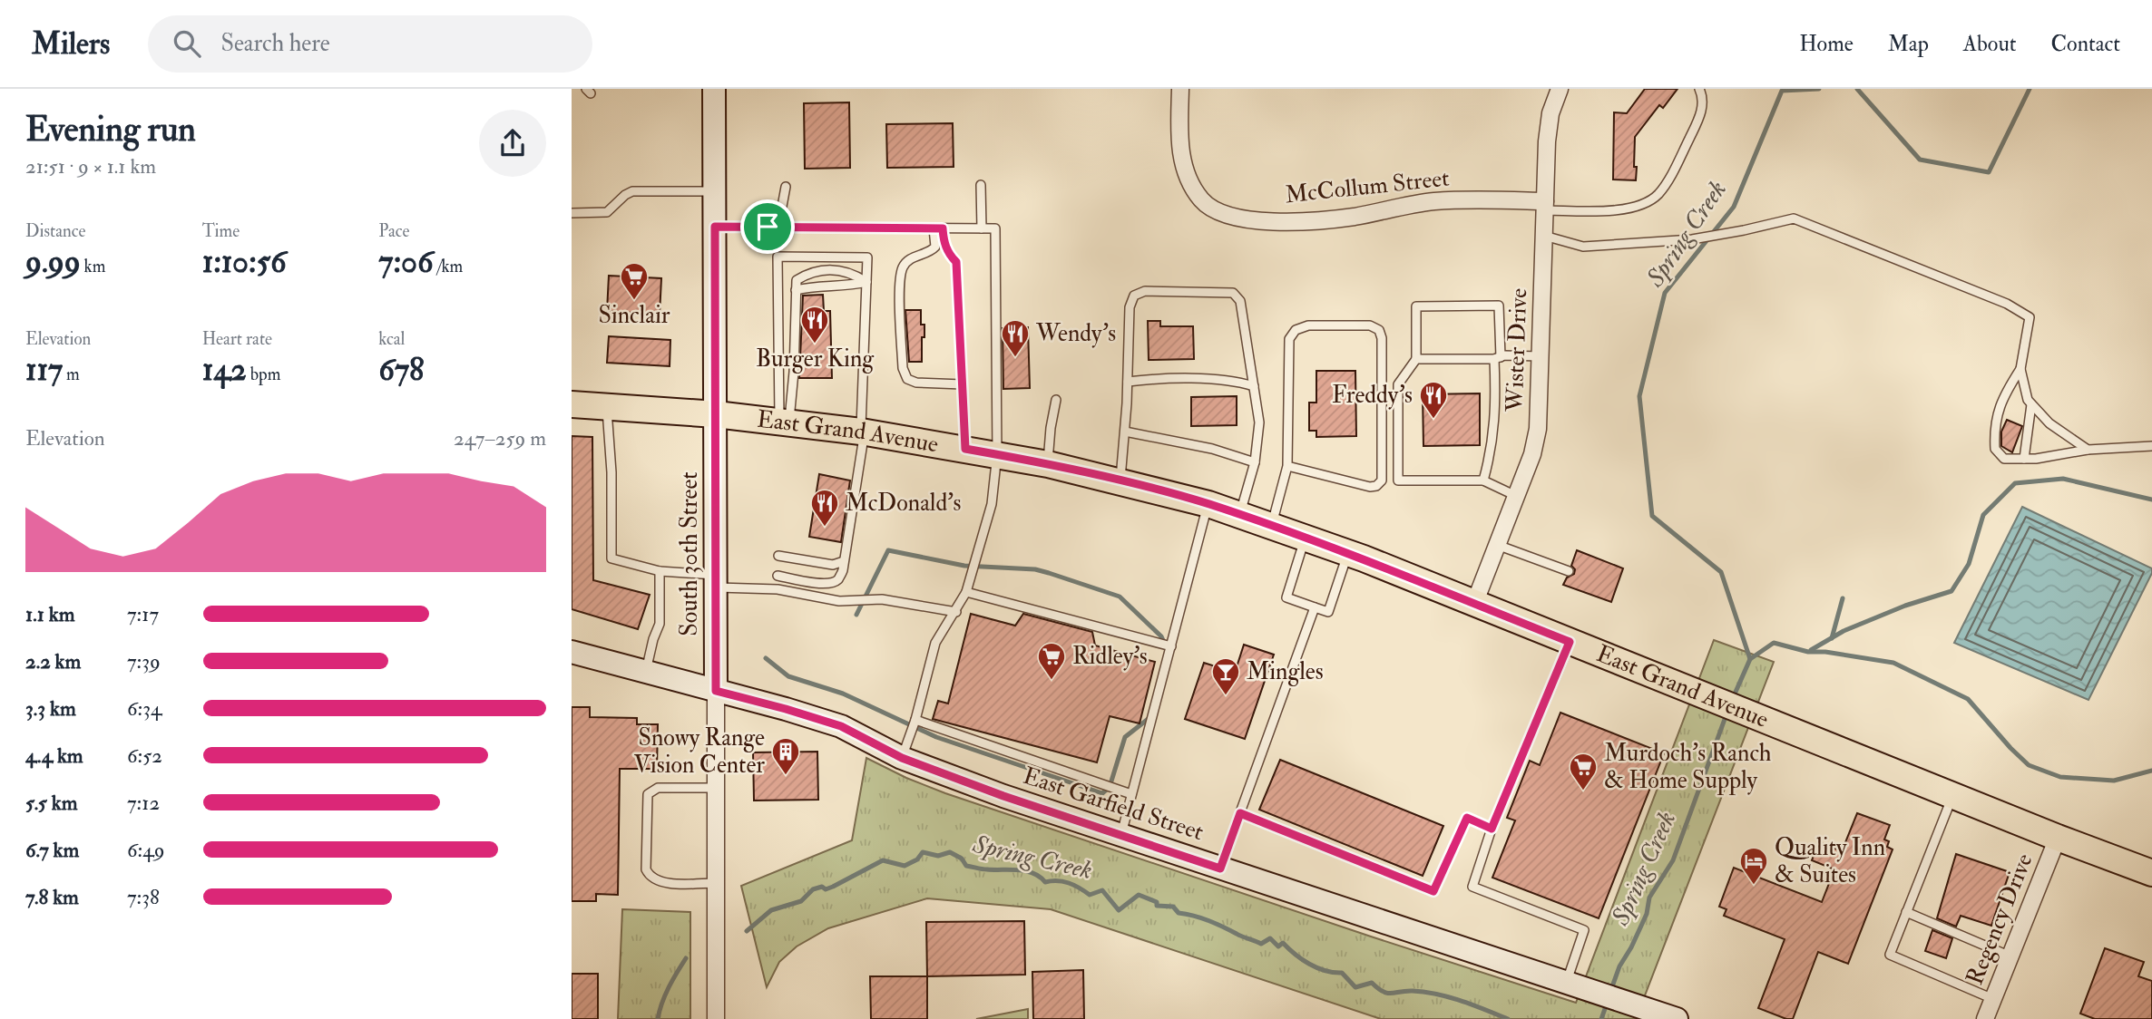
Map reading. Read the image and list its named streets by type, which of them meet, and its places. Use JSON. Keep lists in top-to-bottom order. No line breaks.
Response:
{"streets":{"main road":["East Grand Avenue"],"street":["McCollum Street","Wister Drive","South 30th Street","East Garfield Street","Regency Drive"]},"crossings":[["McCollum Street","Wister Drive"],["Wister Drive","East Grand Avenue"],["East Grand Avenue","South 30th Street"],["East Grand Avenue","Regency Drive"],["South 30th Street","East Garfield Street"]],"water":["Spring Creek"],"places":{"supermarket":["Sinclair","Ridley's","Murdoch's Ranch & Home Supply"],"restaurant":["Burger King","Wendy's","Freddy's","McDonald's"],"bar":["Mingles"],"building":["Snowy Range Vision Center"],"hotel":["Quality Inn & Suites"]},"page":{"header":"Milers","search":"Search here","nav":["Home","Map","About","Contact"],"heading":["Evening run","21:51 · 9 × 1.1 km"],"stats":[["Distance","9.99 km"],["Time","1:10:56"],["Pace","7:06 /km"],["Elevation","117 m"],["Heart rate","142 bpm"],["kcal","678"]],"chart":["Elevation","247–259 m"],"list":[{"name":"1.1 km","note":"7:17"},{"name":"2.2 km","note":"7:39"},{"name":"3.3 km","note":"6:34"},{"name":"4.4 km","note":"6:52"},{"name":"5.5 km","note":"7:12"},{"name":"6.7 km","note":"6:49"},{"name":"7.8 km","note":"7:38"}]}}
